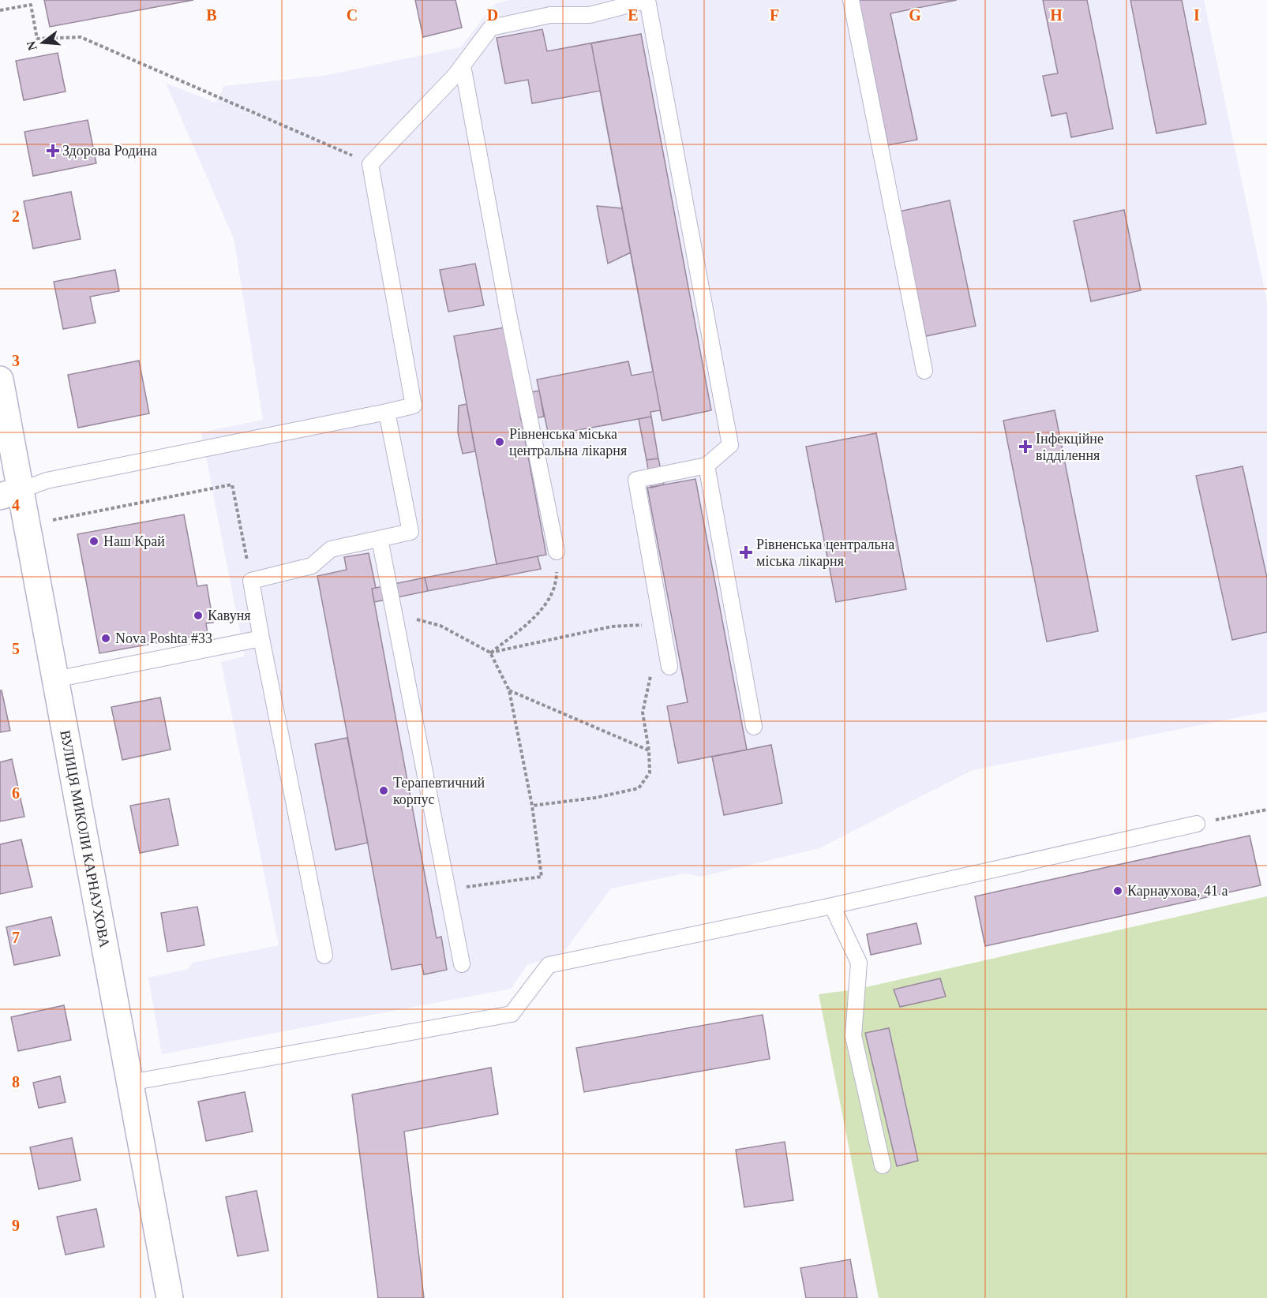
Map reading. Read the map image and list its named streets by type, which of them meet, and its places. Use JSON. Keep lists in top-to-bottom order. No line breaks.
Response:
{"streets":{"main road":["ВУЛИЦЯ МИКОЛИ КАРНАУХОВА"]},"places":{"health":["Здорова Родина","Інфекційне відділення","Рівненська центральна міська лікарня"],"other":["Рівненська міська центральна лікарня","Наш Край","Кавуня","Nova Poshta #33","Терапевтичний корпус","Карнаухова, 41 а"]},"north":"left","grid":{"columns":["B","C","D","E","F","G","H","I"],"rows":["2","3","4","5","6","7","8","9"]}}
